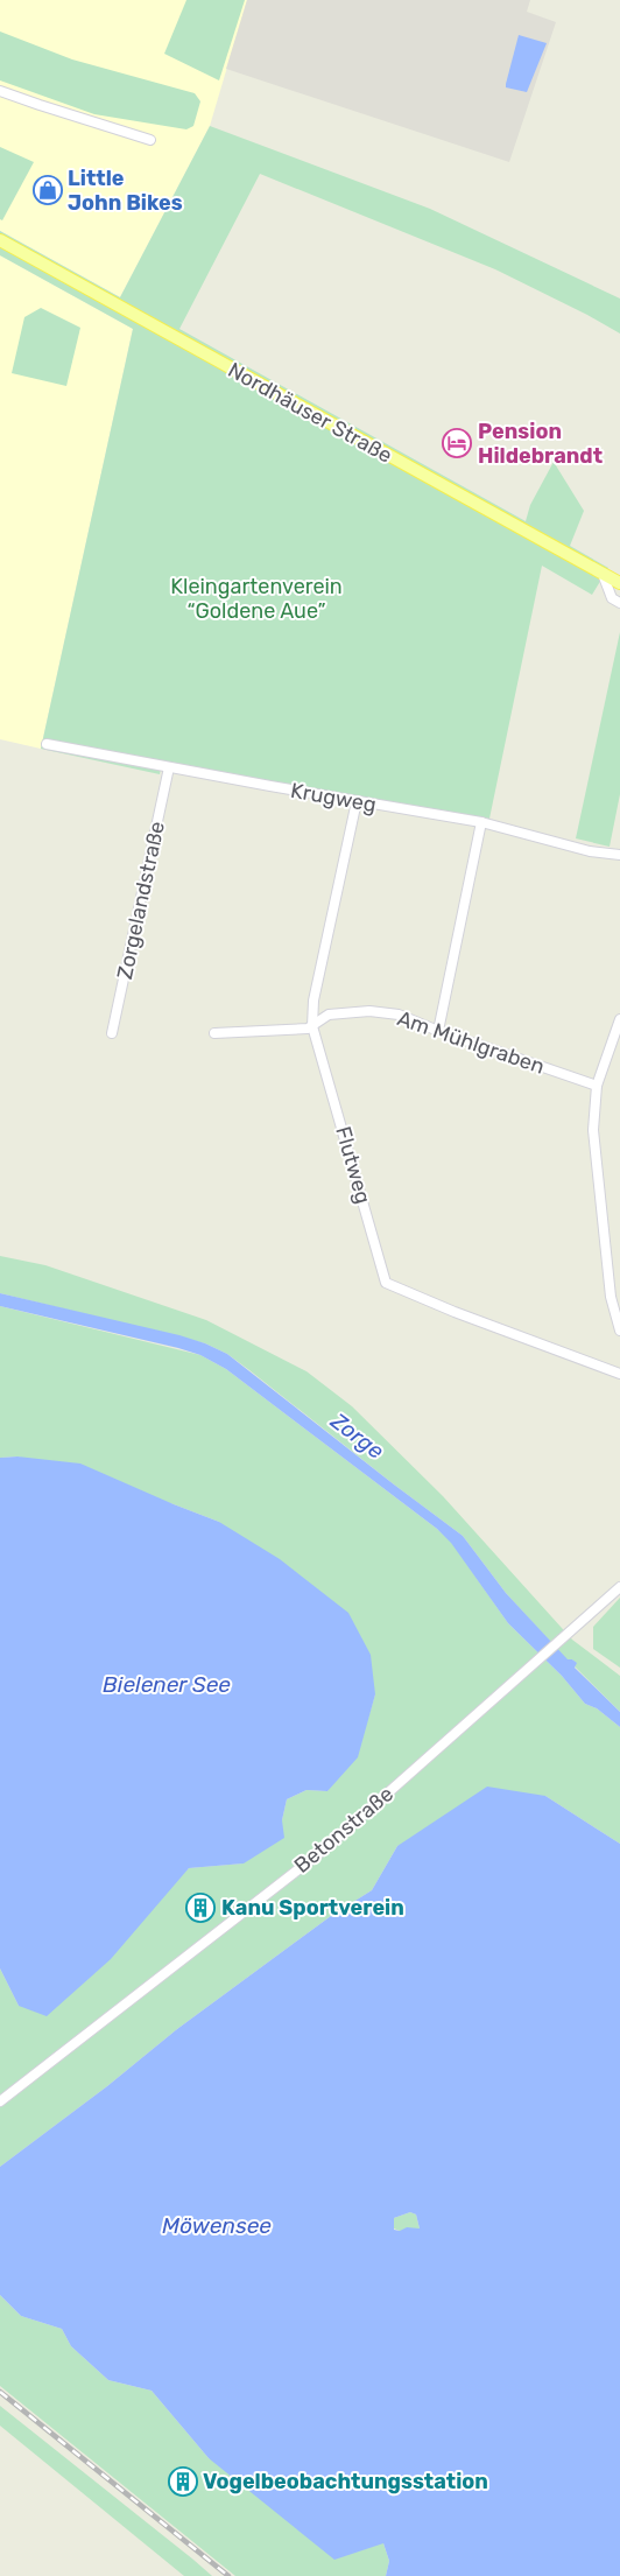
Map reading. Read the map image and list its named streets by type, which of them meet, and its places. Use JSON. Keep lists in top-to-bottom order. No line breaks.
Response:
{"streets":{"main road":["Nordhäuser Straße"],"street":["Krugweg","Zorgelandstraße","Am Mühlgraben","Flutweg","Betonstraße"]},"crossings":[["Krugweg","Zorgelandstraße"],["Krugweg","Flutweg"],["Am Mühlgraben","Flutweg"]],"water":["Zorge","Bielener See","Möwensee"],"parks":["Kleingartenverein “Goldene Aue”"],"places":{"shop":["Little John Bikes"],"hotel":["Pension Hildebrandt"],"building":["Kanu Sportverein","Vogelbeobachtungsstation"]}}
